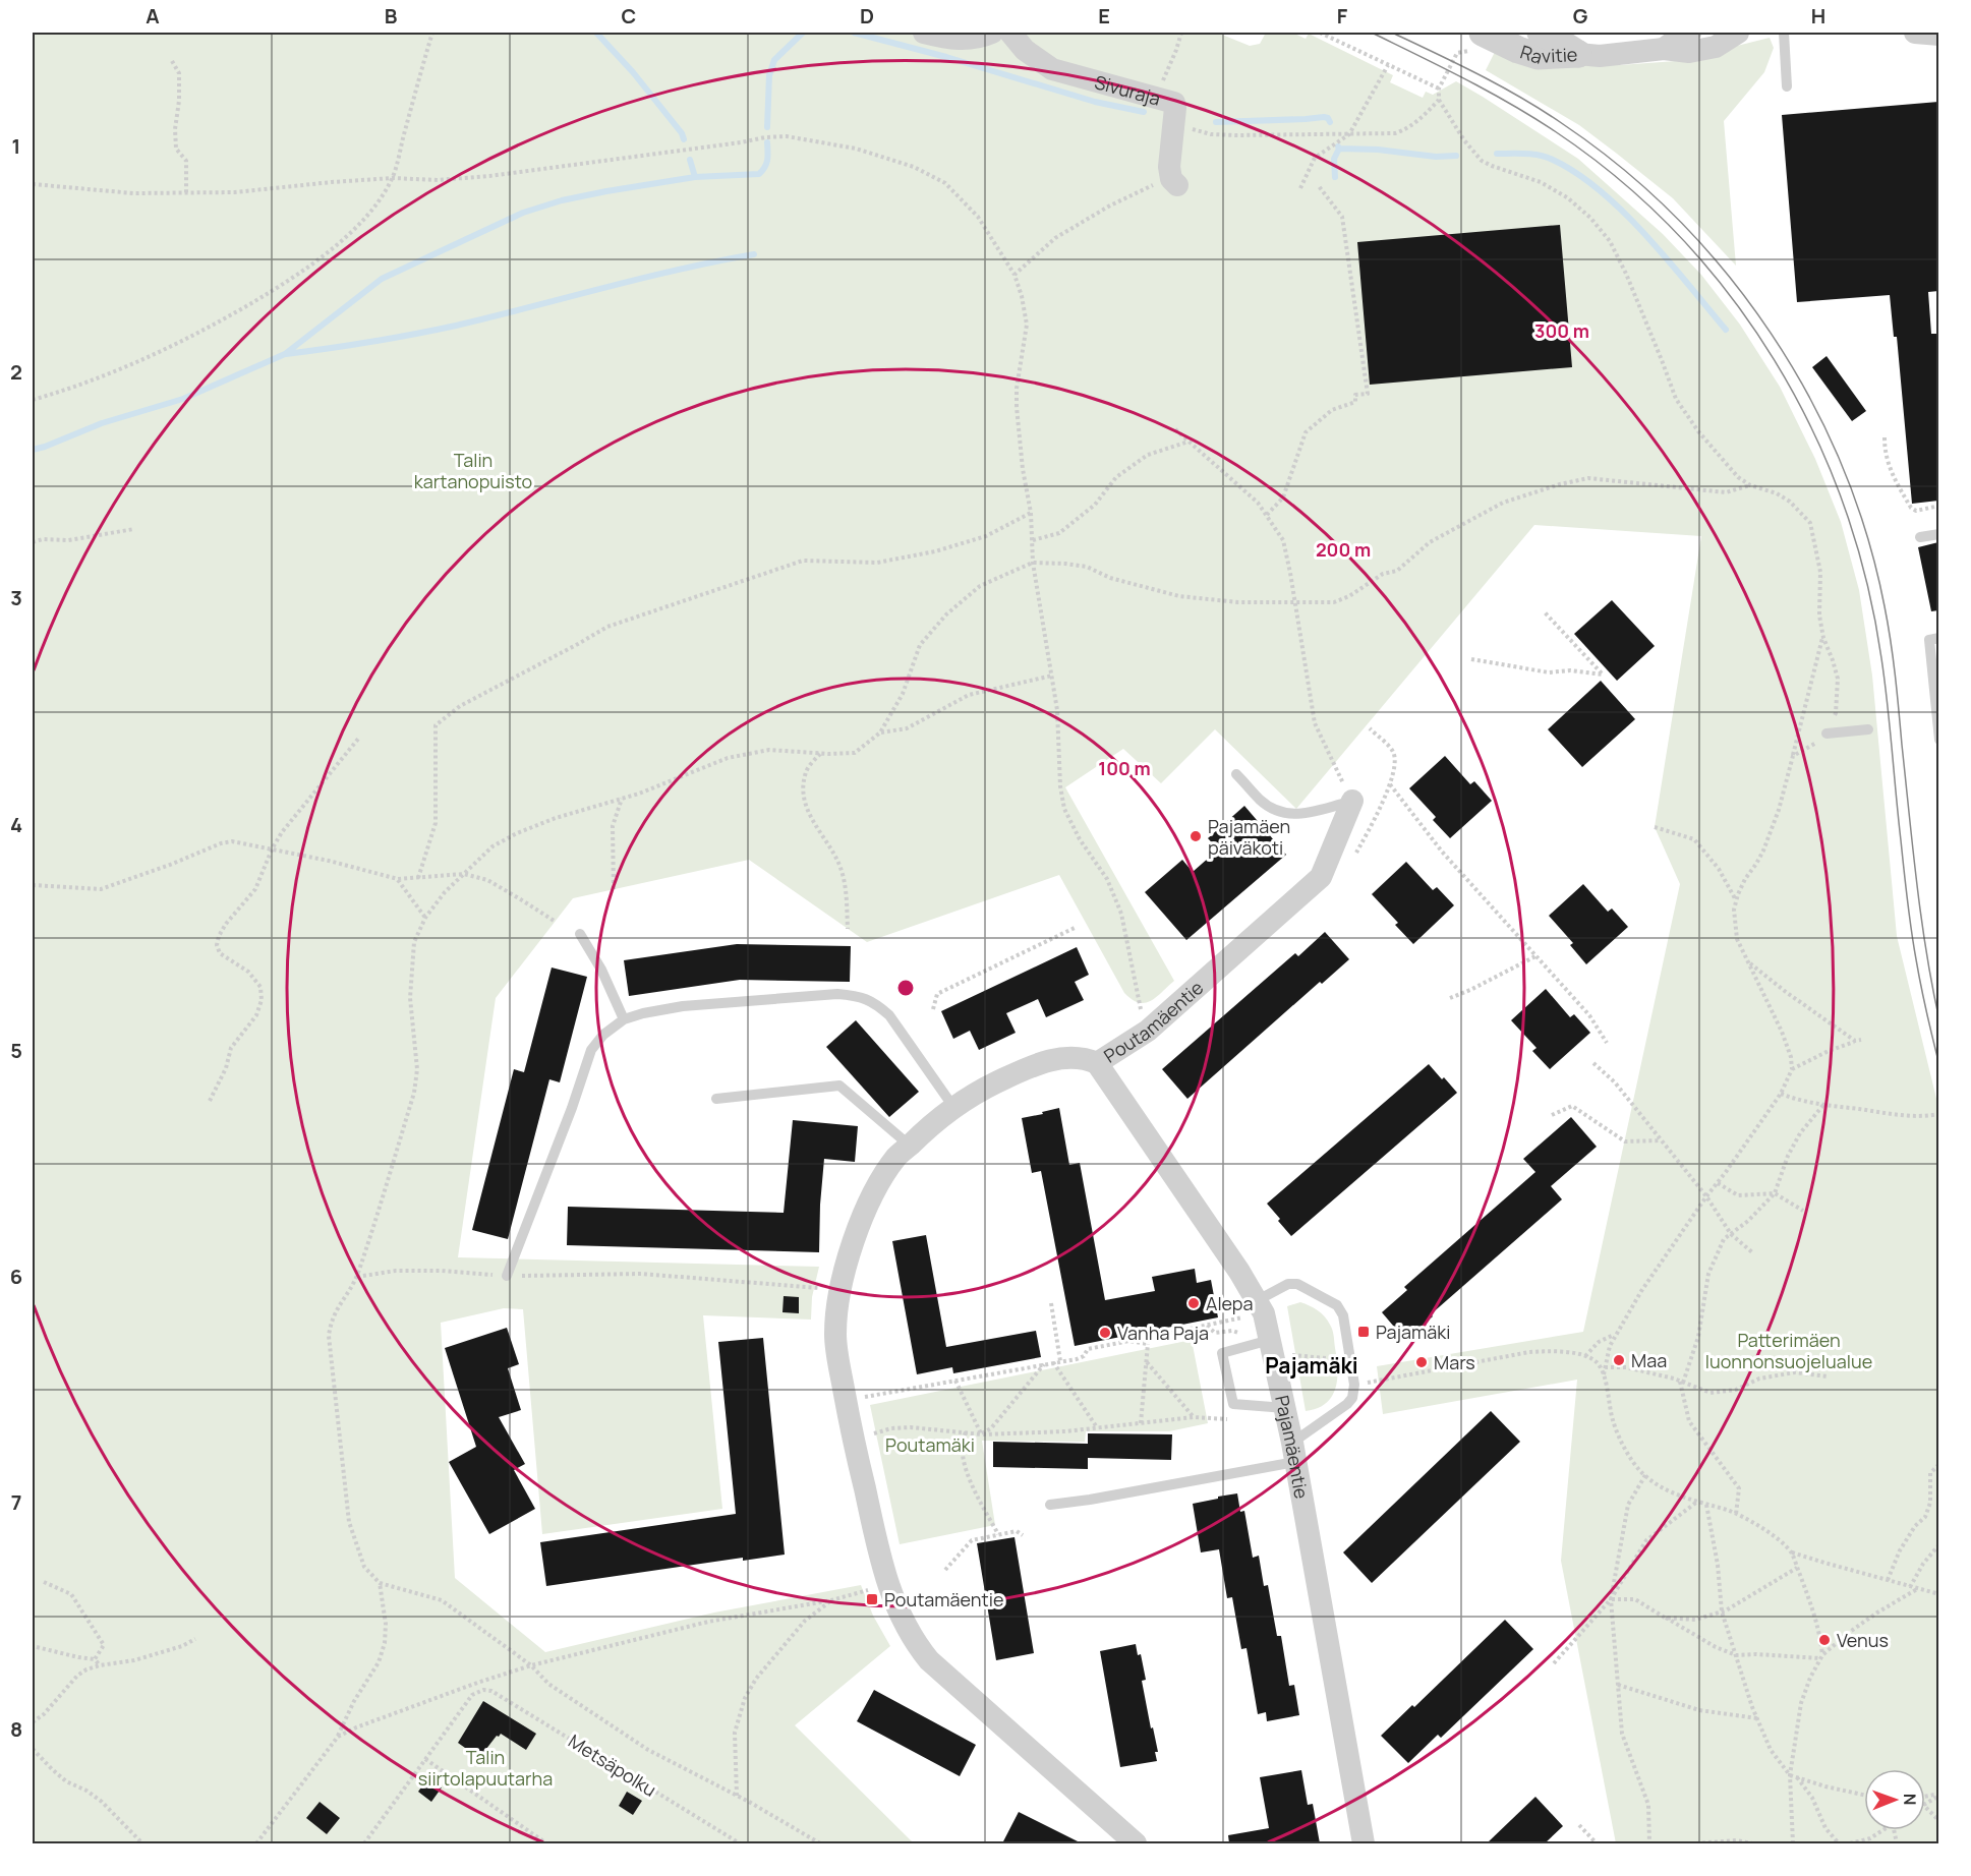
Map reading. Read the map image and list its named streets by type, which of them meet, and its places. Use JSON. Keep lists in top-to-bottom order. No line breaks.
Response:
{"streets":{"street":["Ravitie","Sivuraja","Poutamäentie","Pajamäentie"],"path":["Metsäpolku"]},"crossings":[["Poutamäentie","Pajamäentie"]],"districts":["Pajamäki"],"parks":["Talin kartanopuisto","Patterimäen luonnonsuojelualue","Poutamäki","Talin siirtolapuutarha"],"places":{"other":["Pajamäen päiväkoti","Alepa","Vanha Paja","Maa","Mars","Venus"],"transit":["Pajamäki","Poutamäentie"]},"north":"right","grid":{"columns":["A","B","C","D","E","F","G","H"],"rows":["1","2","3","4","5","6","7","8"]},"rings":["300 m","200 m","100 m"]}
